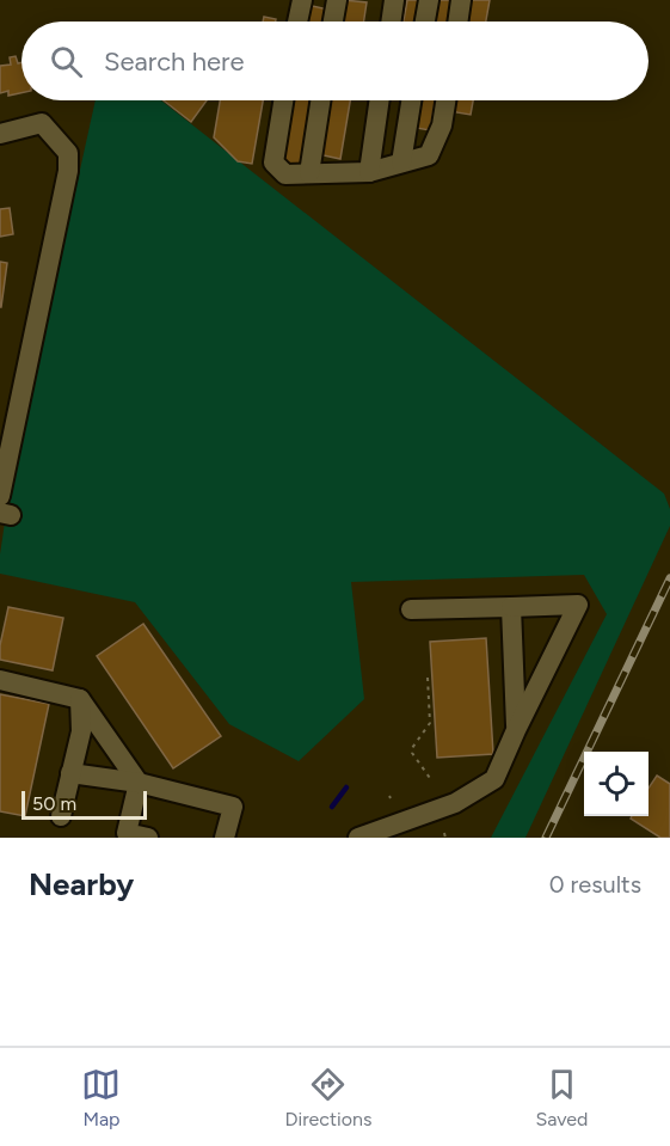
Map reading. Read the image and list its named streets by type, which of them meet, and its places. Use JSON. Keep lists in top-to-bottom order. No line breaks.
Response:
{"scale_bar":"50 m","page":{"search":"Search here","scale":"50 m","heading":["Nearby","0 results"],"nav":["Map","Directions","Saved"]}}
